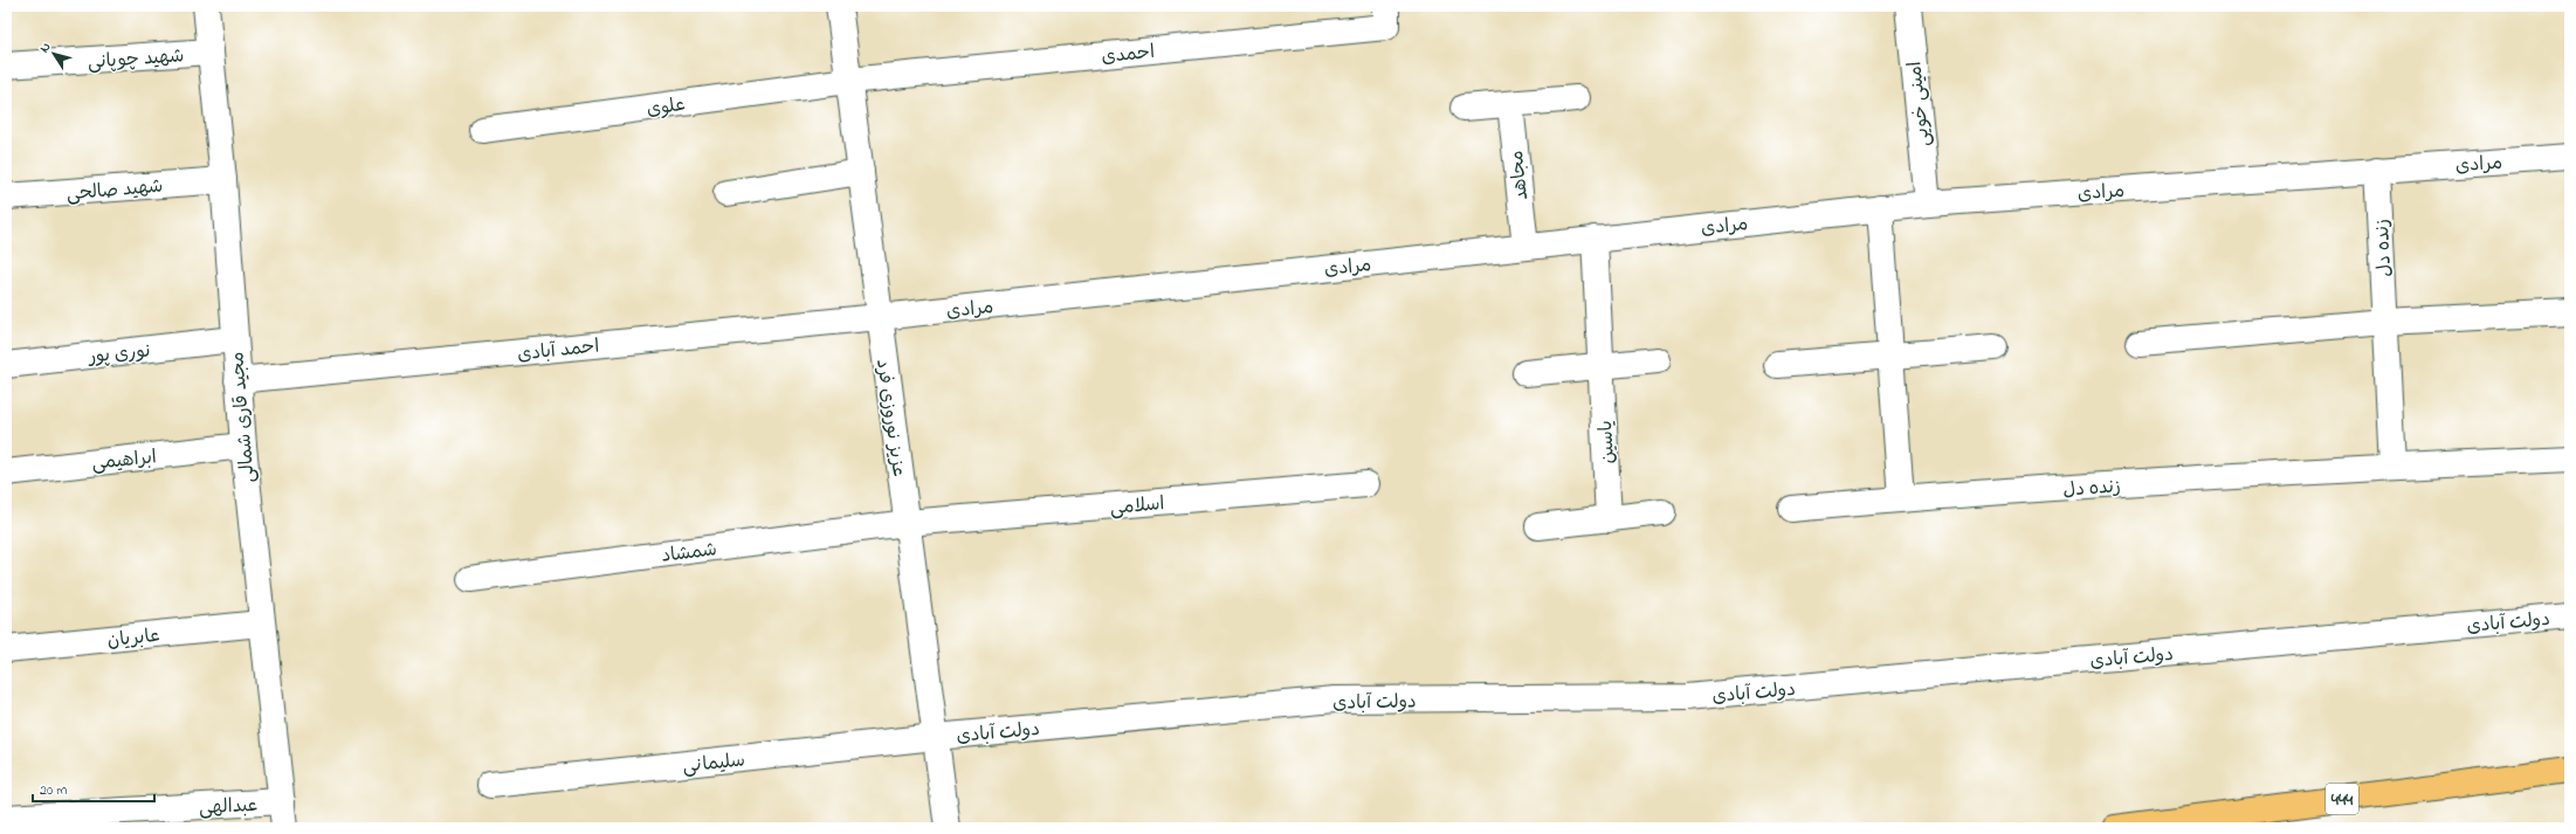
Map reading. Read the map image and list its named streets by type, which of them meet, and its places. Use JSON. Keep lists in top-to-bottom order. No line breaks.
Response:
{"streets":{"main road":["444"],"street":["احمدی","شهید چوپانی","امینی خویی","علوی","مرادی","مجاهد","شهید صالحی","زنده دل","احمد آبادی","نوری پور","مجید قاری شمالی","عزیز نوروزی فرد","یاسین","ابراهیمی","اسلامی","شمشاد","دولت آبادی","عابریان","سلیمانی","عبدالهی"]},"crossings":[["احمدی","علوی"],["احمدی","عزیز نوروزی فرد"],["شهید چوپانی","مجید قاری شمالی"],["امینی خویی","مرادی"],["علوی","عزیز نوروزی فرد"],["مرادی","مجاهد"],["مرادی","زنده دل"],["مرادی","احمد آبادی"],["مرادی","عزیز نوروزی فرد"],["مرادی","یاسین"],["شهید صالحی","مجید قاری شمالی"],["احمد آبادی","مجید قاری شمالی"],["احمد آبادی","عزیز نوروزی فرد"],["نوری پور","مجید قاری شمالی"],["مجید قاری شمالی","ابراهیمی"],["مجید قاری شمالی","عابریان"],["مجید قاری شمالی","عبدالهی"],["عزیز نوروزی فرد","اسلامی"],["عزیز نوروزی فرد","شمشاد"],["عزیز نوروزی فرد","دولت آبادی"],["عزیز نوروزی فرد","سلیمانی"],["اسلامی","شمشاد"],["دولت آبادی","سلیمانی"]],"scale_bar":"20 m","north":"top left"}
